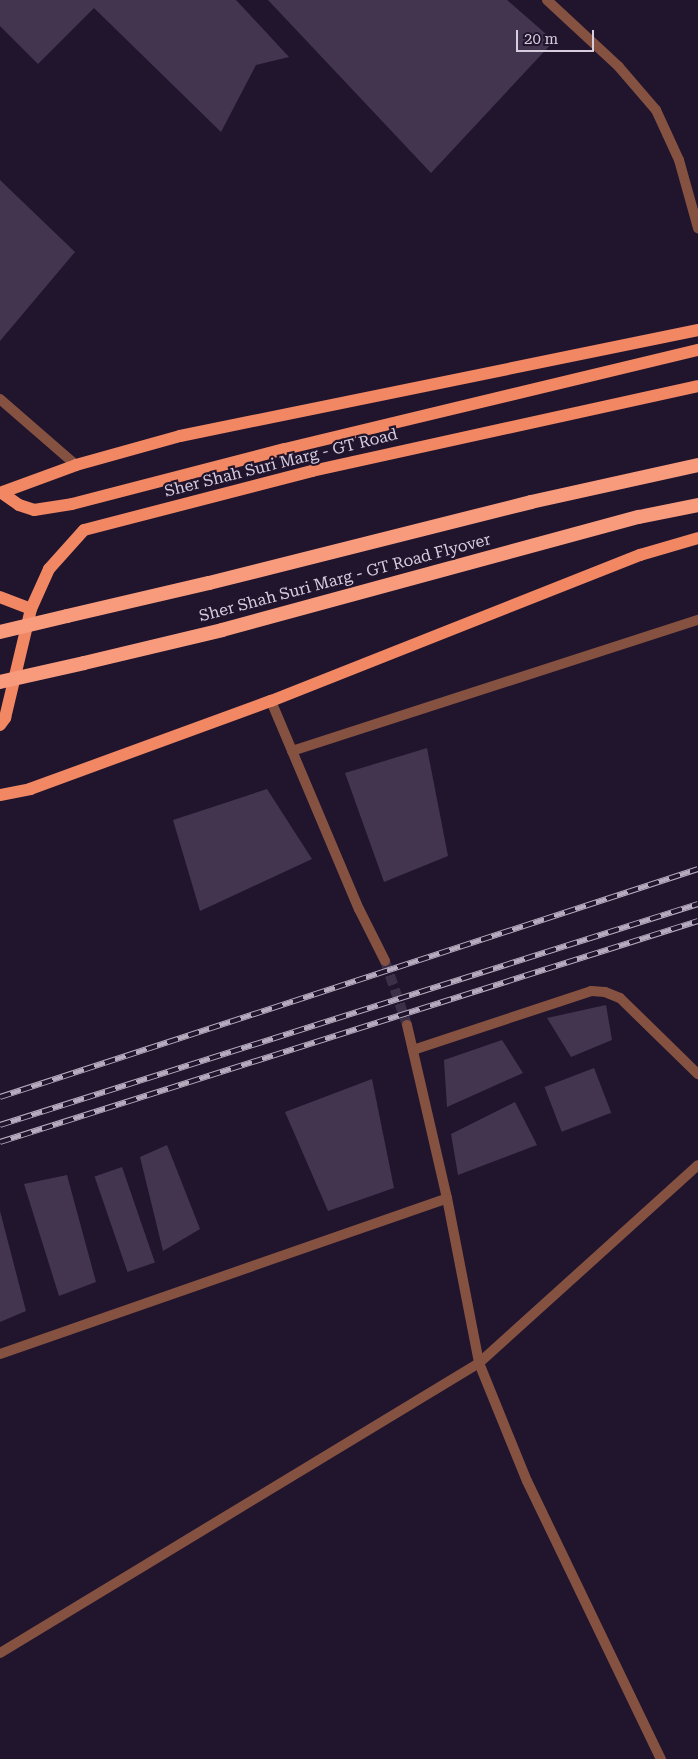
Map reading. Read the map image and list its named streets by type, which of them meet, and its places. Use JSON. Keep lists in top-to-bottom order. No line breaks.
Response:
{"streets":{"highway":["Sher Shah Suri Marg - GT Road Flyover"],"main road":["Sher Shah Suri Marg - GT Road"]},"scale_bar":"20 m"}
